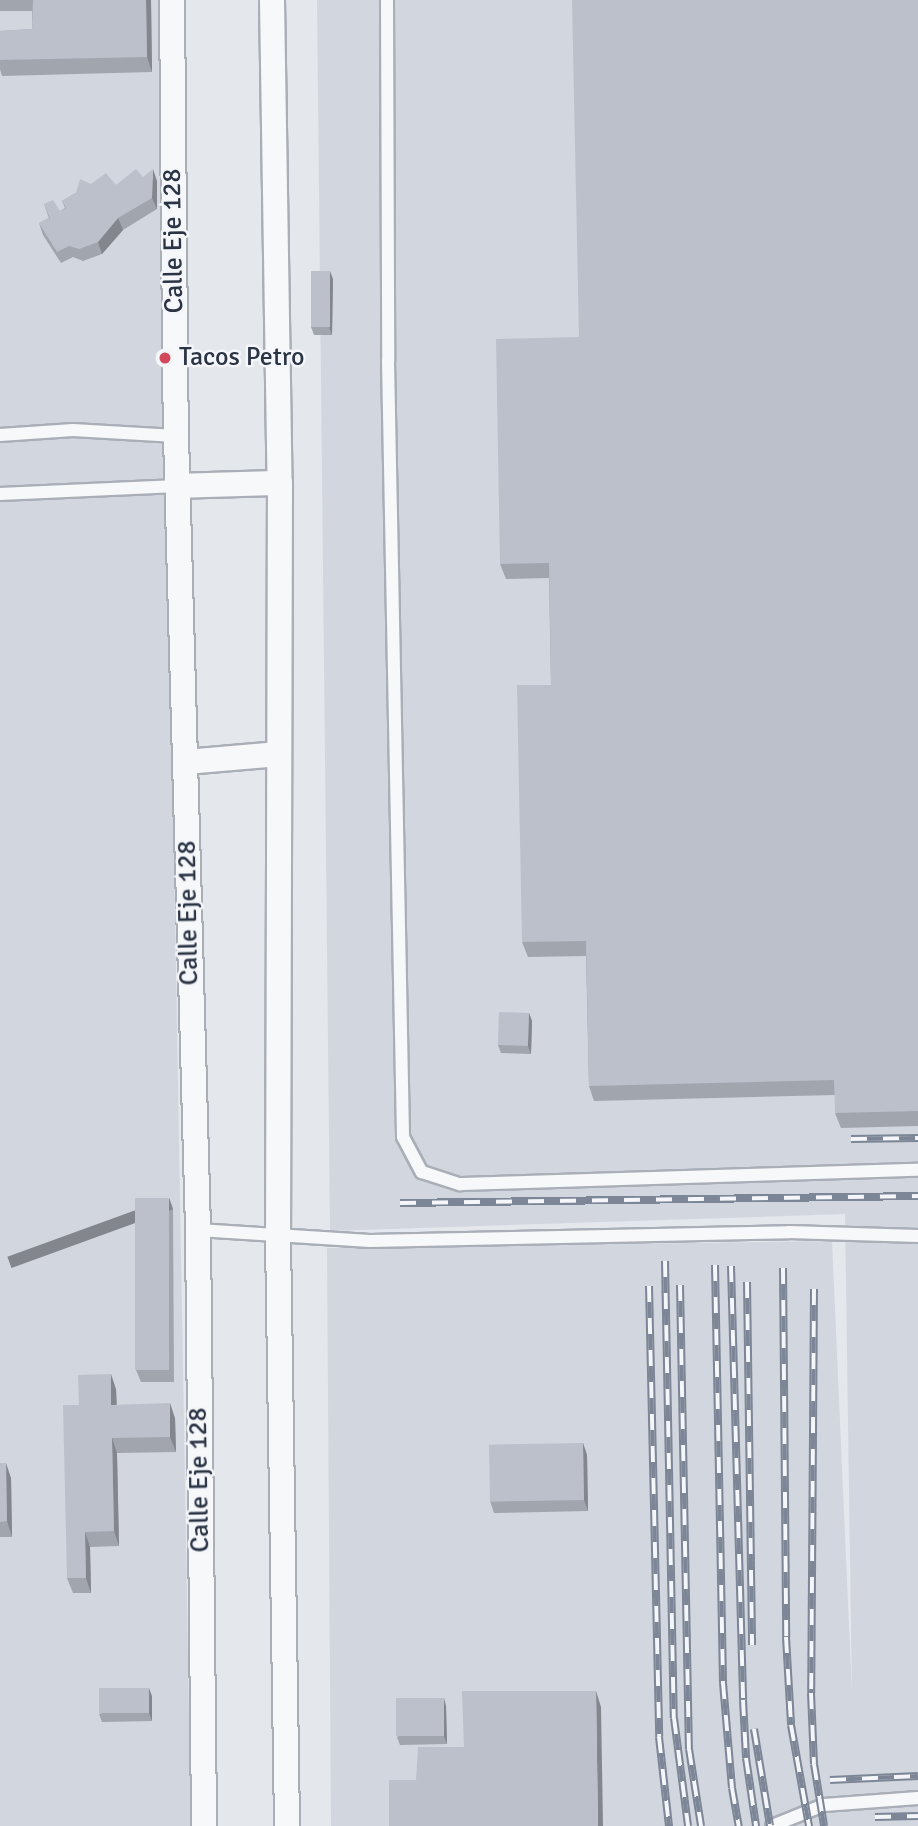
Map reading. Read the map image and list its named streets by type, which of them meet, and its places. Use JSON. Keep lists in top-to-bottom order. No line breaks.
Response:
{"streets":{"street":["Calle Eje 128"]},"places":["Tacos Petro"]}
